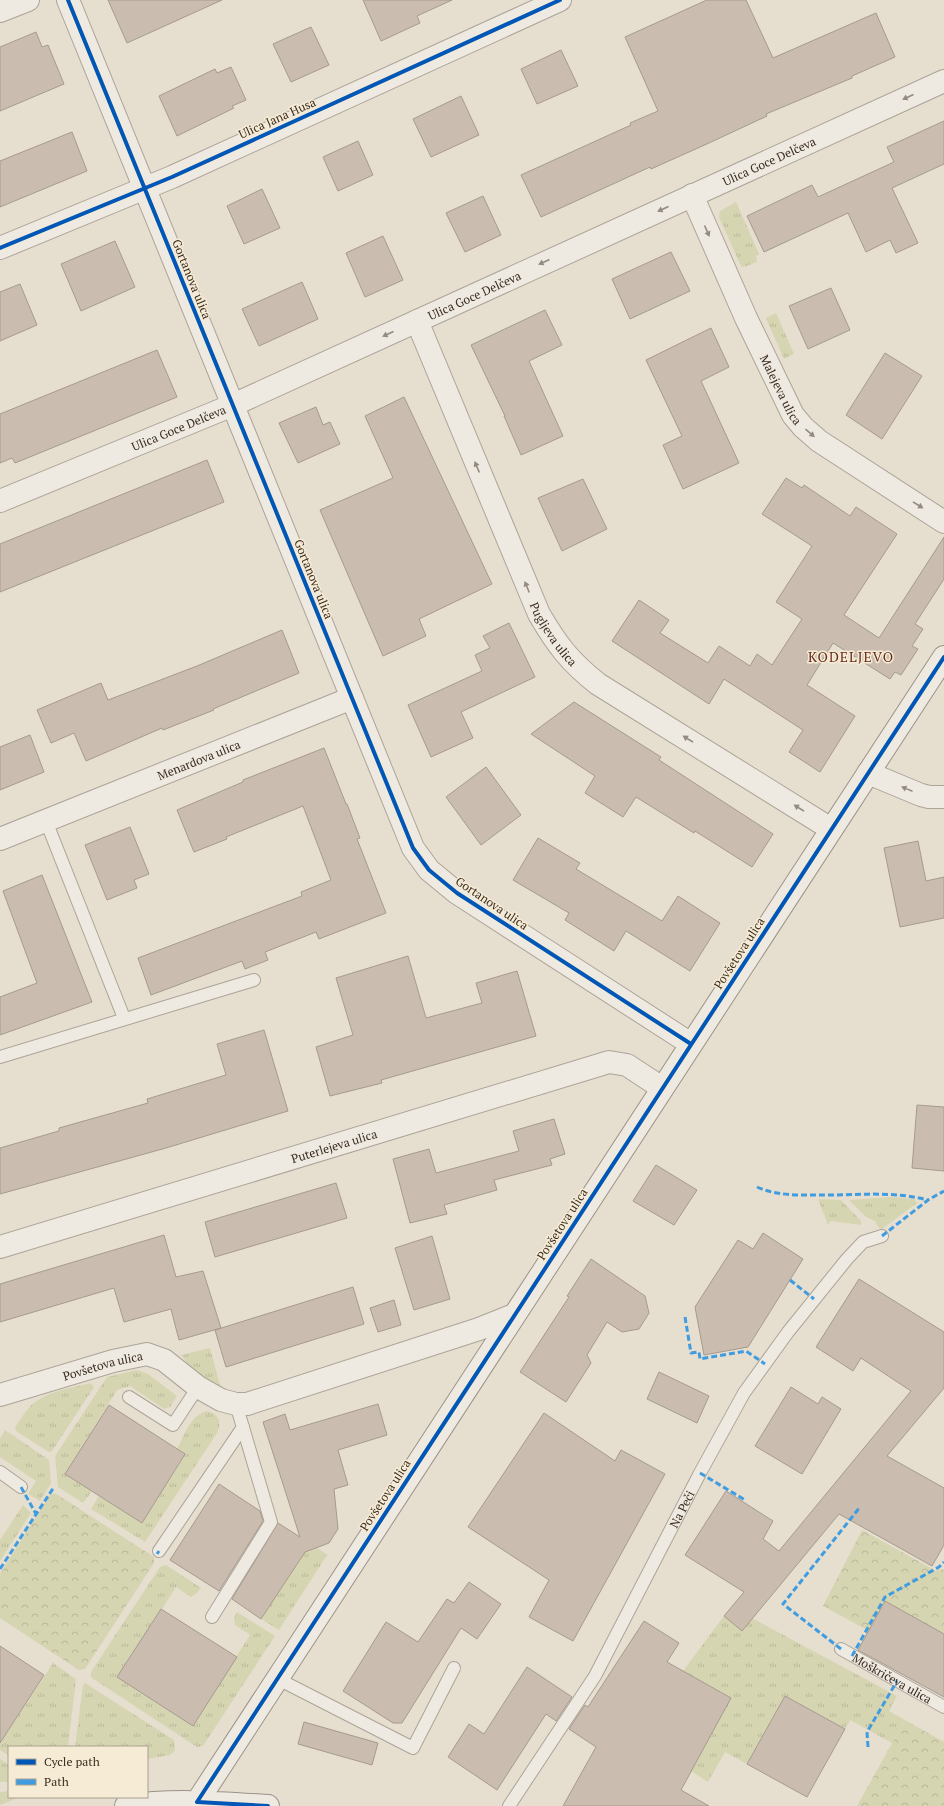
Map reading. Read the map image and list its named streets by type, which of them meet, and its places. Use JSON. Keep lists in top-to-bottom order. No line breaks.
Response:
{"streets":{"street":["Ulica Jana Husa","Ulica Goce Delčeva","Gortanova ulica","Malejeva ulica","Pugljeva ulica","Menardova ulica","Povšetova ulica","Puterlejeva ulica"],"lane":["Na Peči","Moškričeva ulica"]},"crossings":[["Ulica Jana Husa","Gortanova ulica"],["Ulica Goce Delčeva","Gortanova ulica"],["Ulica Goce Delčeva","Malejeva ulica"],["Ulica Goce Delčeva","Pugljeva ulica"],["Gortanova ulica","Menardova ulica"],["Gortanova ulica","Povšetova ulica"],["Pugljeva ulica","Povšetova ulica"],["Povšetova ulica","Puterlejeva ulica"]],"one_way":["Ulica Goce Delčeva","Malejeva ulica","Pugljeva ulica"],"districts":["KODELJEVO"],"legend":["Cycle path","Path"]}
